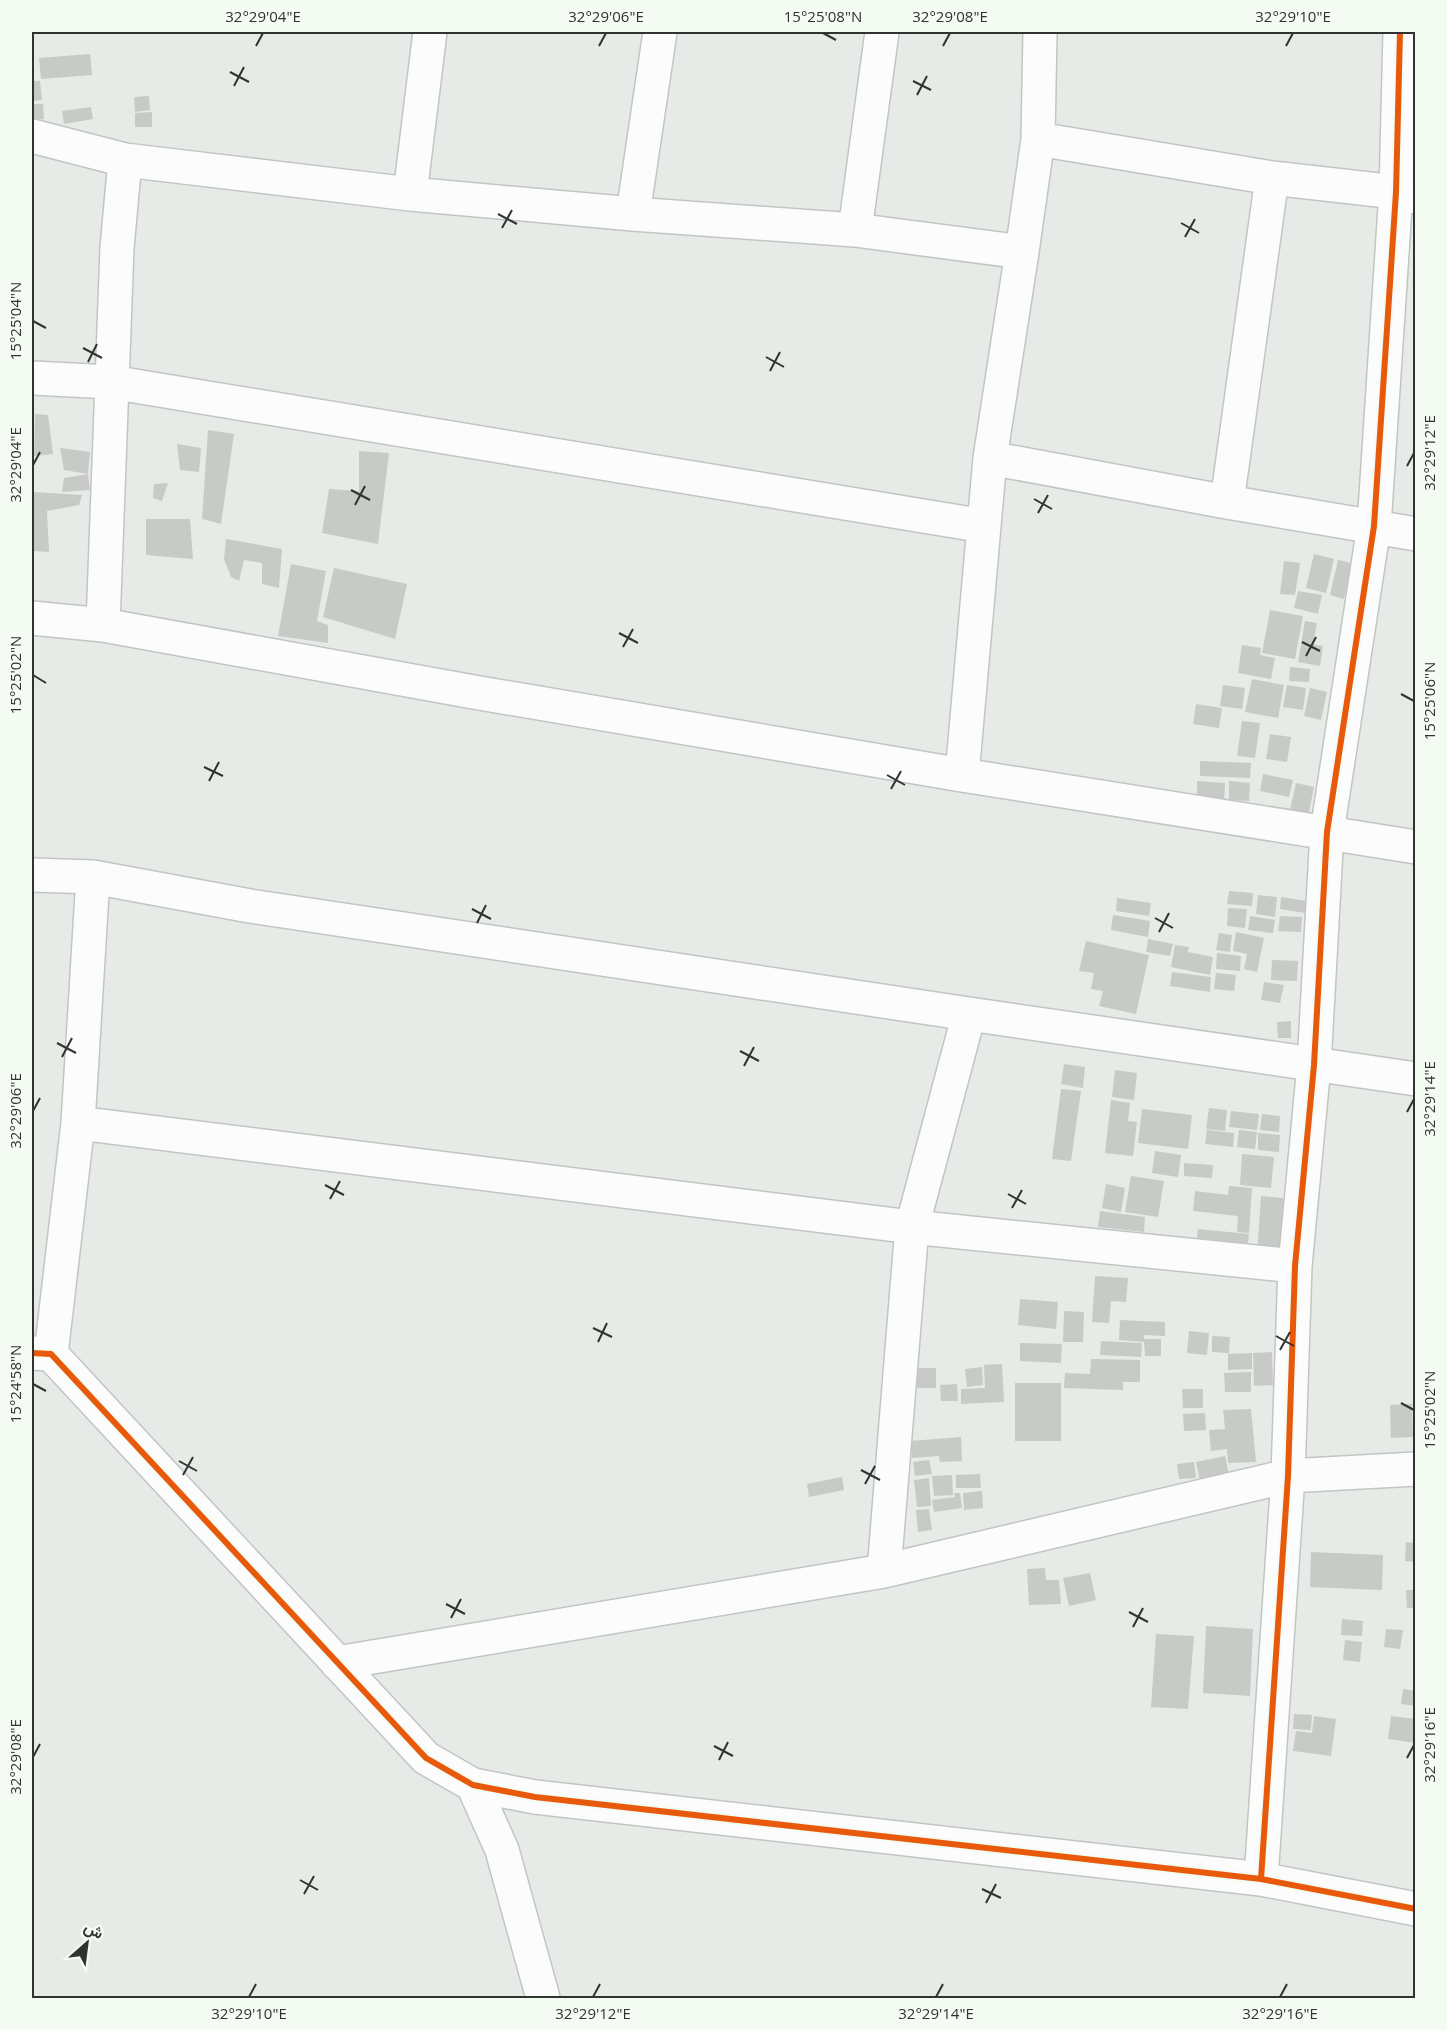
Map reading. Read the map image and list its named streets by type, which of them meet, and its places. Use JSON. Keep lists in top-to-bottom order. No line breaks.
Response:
{"north":"top right","coordinates":["32°29'04\"E","32°29'06\"E","15°25'08\"N","32°29'08\"E","32°29'10\"E","15°25'04\"N","32°29'12\"E","15°25'02\"N","15°25'06\"N","32°29'14\"E","15°24'58\"N","32°29'16\"E"]}
